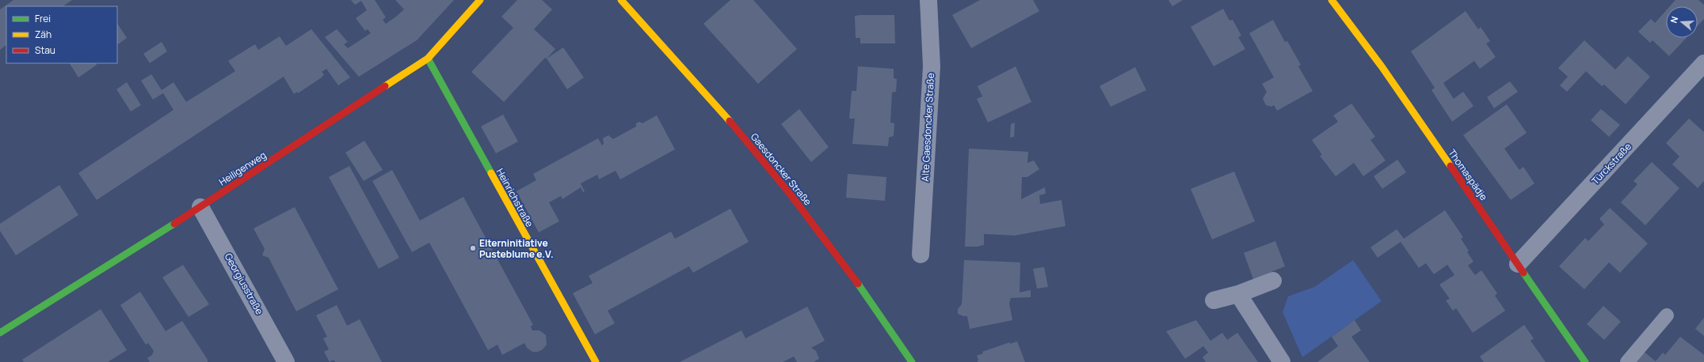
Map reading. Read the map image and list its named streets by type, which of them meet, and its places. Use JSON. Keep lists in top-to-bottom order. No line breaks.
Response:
{"streets":{"street":["Alte Gaesdoncker Straße","Türckstraße","Heiligenweg","Gaesdoncker Straße","Thomaspädje","Heinrichstraße","Georgiusstraße"]},"crossings":[["Türckstraße","Thomaspädje"],["Heiligenweg","Heinrichstraße"],["Heiligenweg","Georgiusstraße"]],"places":["Elterninitiative Pusteblume e.V."],"legend":["Frei","Zäh","Stau"],"north":"left"}
